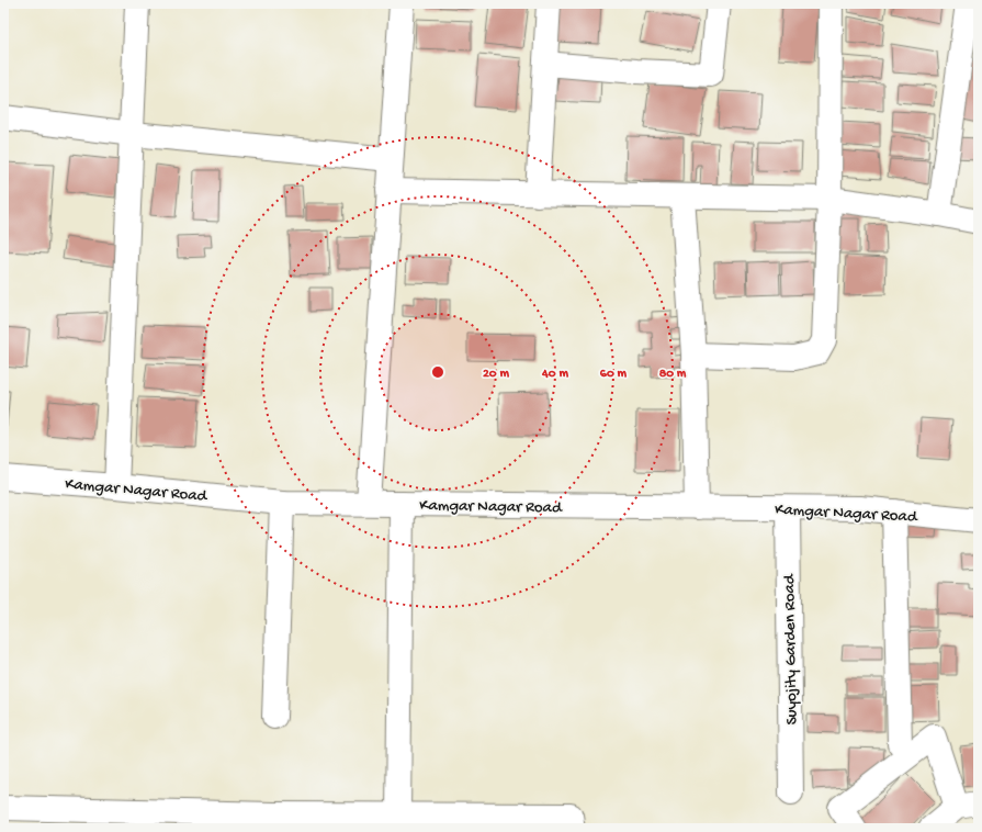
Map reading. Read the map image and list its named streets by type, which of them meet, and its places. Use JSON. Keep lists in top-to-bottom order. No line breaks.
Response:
{"streets":{"street":["Kamgar Nagar Road","Suyojity Garden Road"]},"crossings":[["Kamgar Nagar Road","Suyojity Garden Road"]],"rings":["20 m","40 m","60 m","80 m"]}
